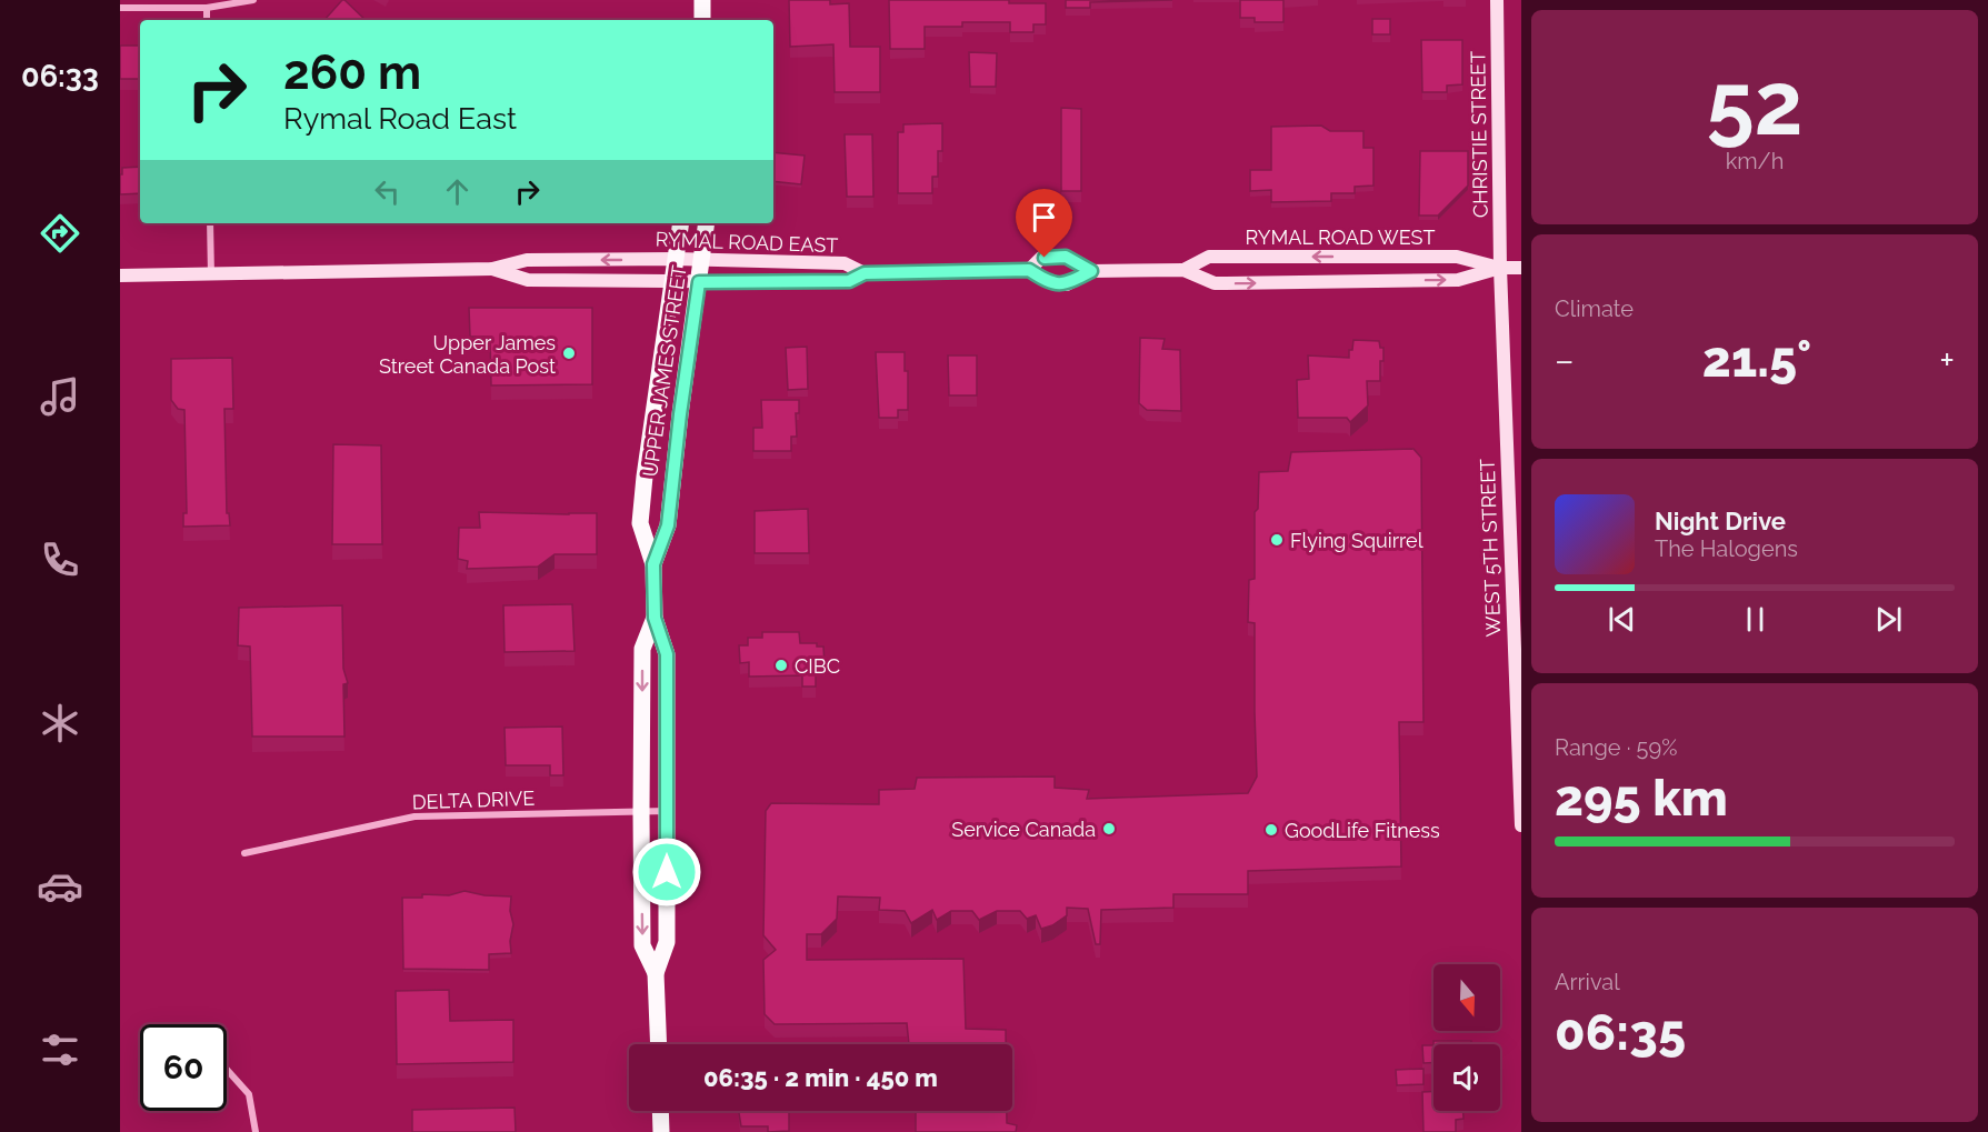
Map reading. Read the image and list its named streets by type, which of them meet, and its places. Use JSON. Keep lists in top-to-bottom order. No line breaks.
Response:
{"streets":{"main road":["CHRISTIE STREET","RYMAL ROAD WEST","RYMAL ROAD EAST","UPPER JAMES STREET","WEST 5TH STREET"],"street":["DELTA DRIVE"]},"crossings":[["CHRISTIE STREET","RYMAL ROAD WEST"],["CHRISTIE STREET","WEST 5TH STREET"],["RYMAL ROAD WEST","RYMAL ROAD EAST"],["RYMAL ROAD WEST","WEST 5TH STREET"],["RYMAL ROAD EAST","UPPER JAMES STREET"],["UPPER JAMES STREET","DELTA DRIVE"]],"places":["Upper James Street Canada Post","Flying Squirrel","CIBC","Service Canada","GoodLife Fitness"],"north":"bottom","page":{"tabs":"06:33","tile":[["52","km/h"],"Climate",["Range · 59%","295 km"],["Arrival","06:35"]],"turn":["260 m","Rymal Road East"],"heat":["−","21.5°","+"],"song":["Night Drive","The Halogens"],"limit":"60","trip":"06:35 · 2 min · 450 m"}}
